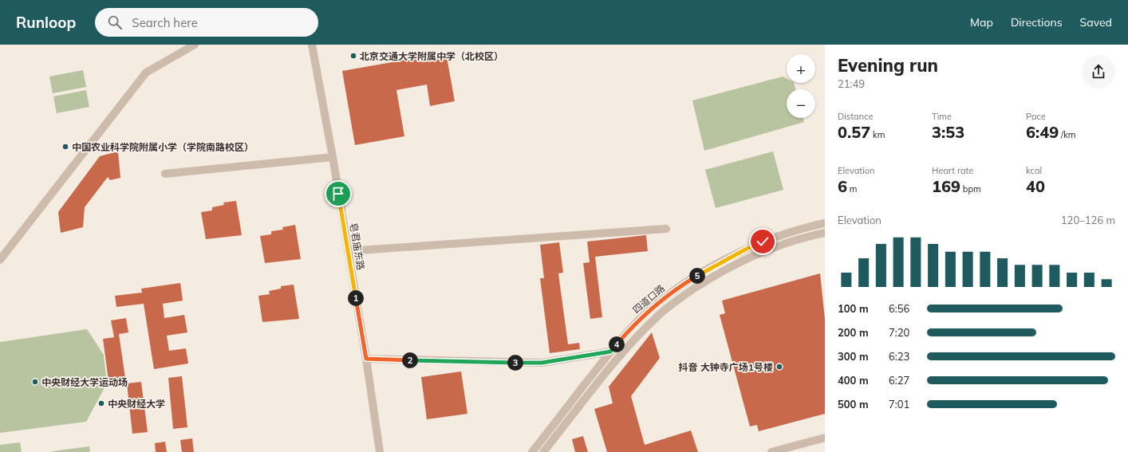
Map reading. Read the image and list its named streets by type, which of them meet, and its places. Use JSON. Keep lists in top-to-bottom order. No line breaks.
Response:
{"streets":{"street":["皂君庙东路","四道口路"]},"places":["北京交通大学附属中学（北校区）","中国农业科学院附属小学（学院南路校区）","抖音 大钟寺广场1号楼","中央财经大学运动场","中央财经大学"],"page":{"header":"Runloop","search":"Search here","nav":["Map","Directions","Saved"],"heading":["Evening run","21:49"],"map_buttons":["+","−"],"stats":[["Distance","0.57 km"],["Time","3:53"],["Pace","6:49 /km"],["Elevation","6 m"],["Heart rate","169 bpm"],["kcal","40"]],"chart":["Elevation","120–126 m"],"pins":["5","1","4","2","3"],"list":[{"name":"100 m","note":"6:56"},{"name":"200 m","note":"7:20"},{"name":"300 m","note":"6:23"},{"name":"400 m","note":"6:27"},{"name":"500 m","note":"7:01"}]}}
